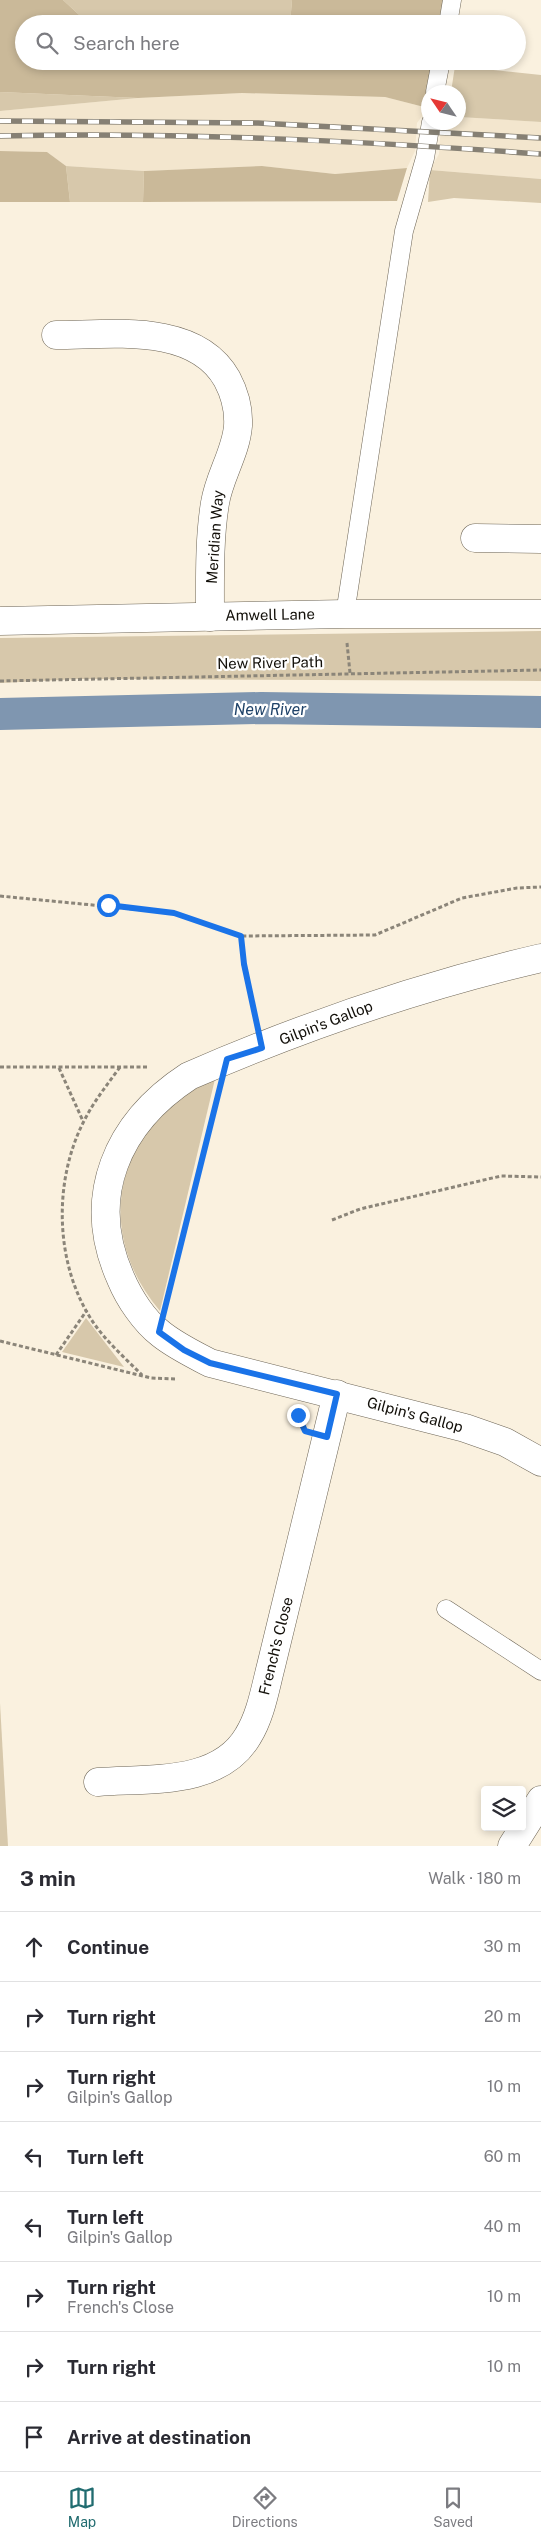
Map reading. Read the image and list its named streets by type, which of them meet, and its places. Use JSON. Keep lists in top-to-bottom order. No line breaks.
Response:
{"streets":{"street":["Meridian Way","Amwell Lane","Gilpin's Gallop","French's Close"],"path":["New River Path"]},"crossings":[["Meridian Way","Amwell Lane"],["Gilpin's Gallop","French's Close"]],"water":["New River"],"north":"top left","page":{"search":"Search here","heading":["3 min","Walk · 180 m"],"list":[["Continue","30 m"],["Turn right","20 m"],["Turn right","Gilpin's Gallop","10 m"],["Turn left","60 m"],["Turn left","Gilpin's Gallop","40 m"],["Turn right","French's Close","10 m"],["Turn right","10 m"],"Arrive at destination"],"nav":["Map","Directions","Saved"]}}
